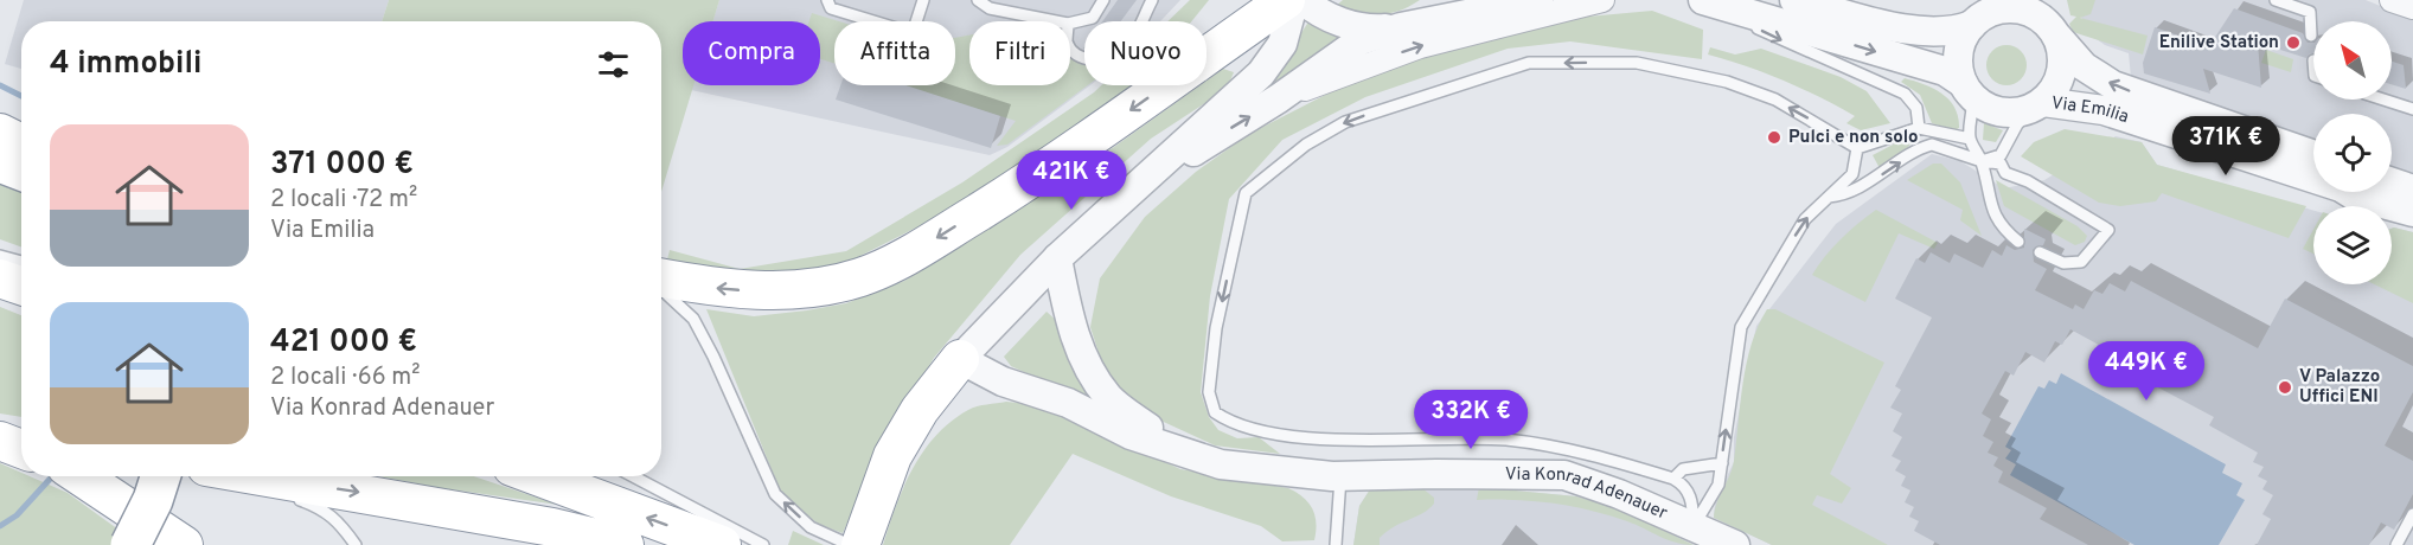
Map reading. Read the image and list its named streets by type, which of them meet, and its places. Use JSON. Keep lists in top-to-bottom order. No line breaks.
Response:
{"streets":{"street":["Via Emilia","Via Konrad Adenauer"]},"places":["Enilive Station","Pulci e non solo","V Palazzo Uffici ENI"],"north":"top left","page":{"chip":["Compra","Affitta","Filtri","Nuovo"],"heading":"4 immobili","list":[{"name":"371 000 €","note":"2 locali · 72 m² · Via Emilia"},{"name":"421 000 €","note":"2 locali · 66 m² · Via Konrad Adenauer"}],"price":["371K €","421K €","449K €","332K €"]}}
